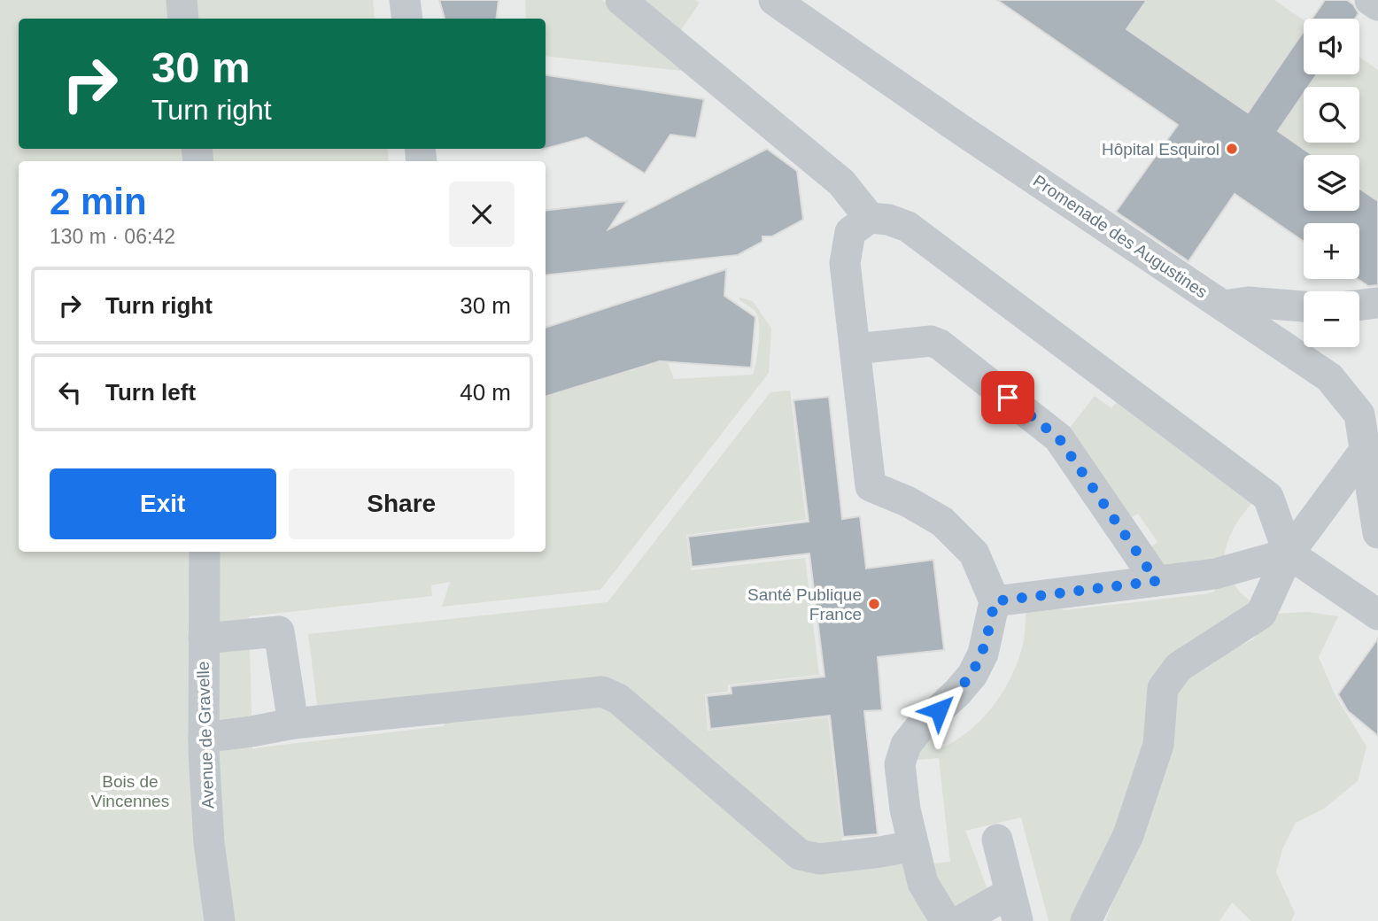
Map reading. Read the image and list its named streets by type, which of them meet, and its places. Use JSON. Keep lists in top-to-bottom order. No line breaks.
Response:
{"streets":{"street":["Promenade des Augustines","Avenue de Gravelle"]},"parks":["Bois de Vincennes"],"places":["Hôpital Esquirol","Santé Publique France"],"page":{"map_buttons":["+","−"],"turn":["30 m","Turn right"],"heading":["2 min","130 m · 06:42"],"list":[{"name":"Turn right","value":"30 m"},{"name":"Turn left","value":"40 m"}],"buttons":["Exit","Share"]}}
